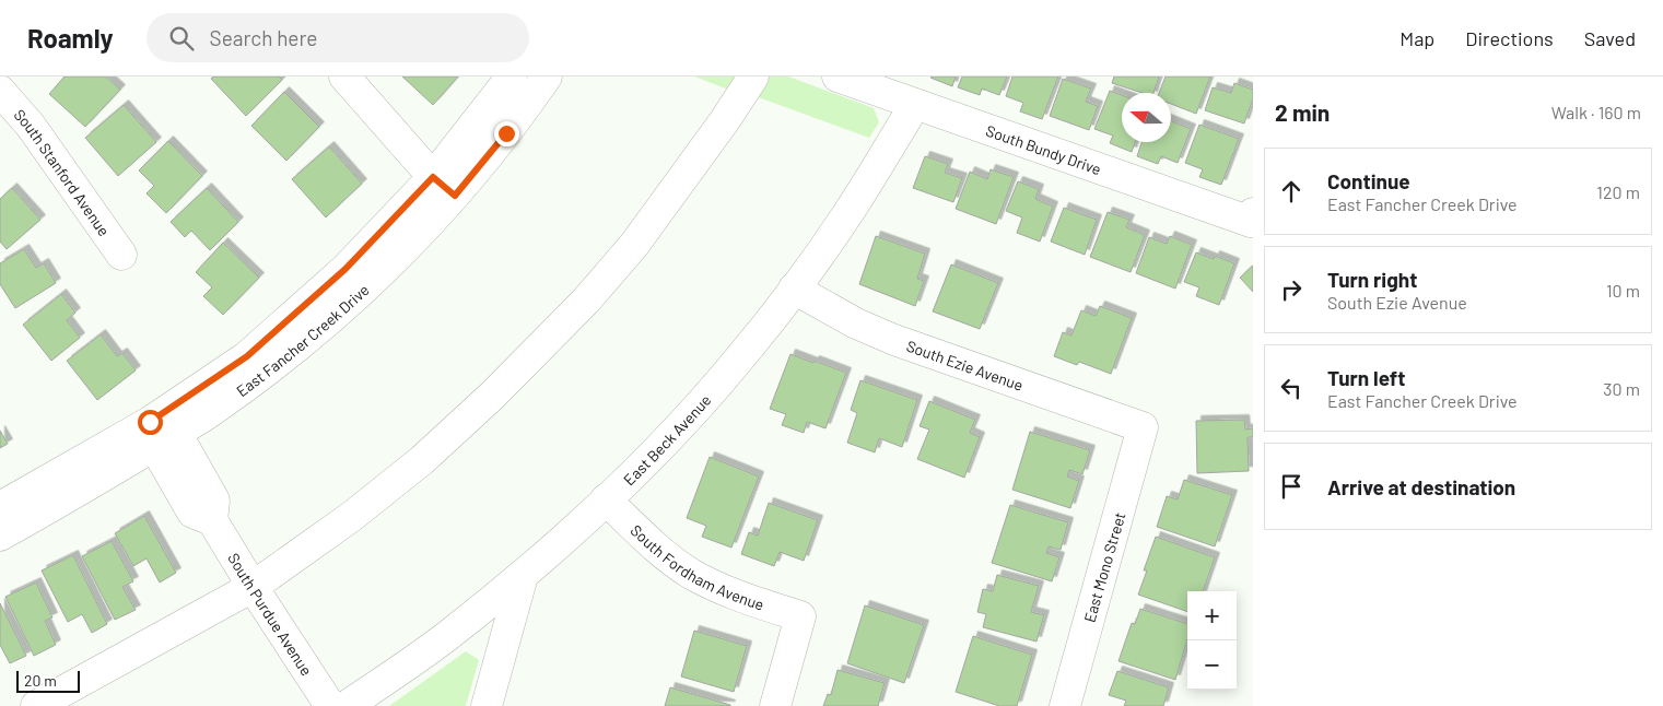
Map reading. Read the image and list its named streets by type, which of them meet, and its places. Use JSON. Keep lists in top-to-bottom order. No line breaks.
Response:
{"streets":{"street":["South Bundy Drive","South Stanford Avenue","East Fancher Creek Drive","South Ezie Avenue","East Beck Avenue","South Fordham Avenue","East Mono Street","South Purdue Avenue"]},"crossings":[["South Bundy Drive","East Beck Avenue"],["East Fancher Creek Drive","South Purdue Avenue"],["South Ezie Avenue","East Beck Avenue"],["South Ezie Avenue","East Mono Street"],["East Beck Avenue","South Fordham Avenue"]],"scale_bar":"20 m","north":"left","page":{"header":"Roamly","search":"Search here","nav":["Map","Directions","Saved"],"heading":["2 min","Walk · 160 m"],"list":[["Continue","East Fancher Creek Drive","120 m"],["Turn right","South Ezie Avenue","10 m"],["Turn left","East Fancher Creek Drive","30 m"],"Arrive at destination"],"map_buttons":["+","−"],"scale":"20 m"}}
